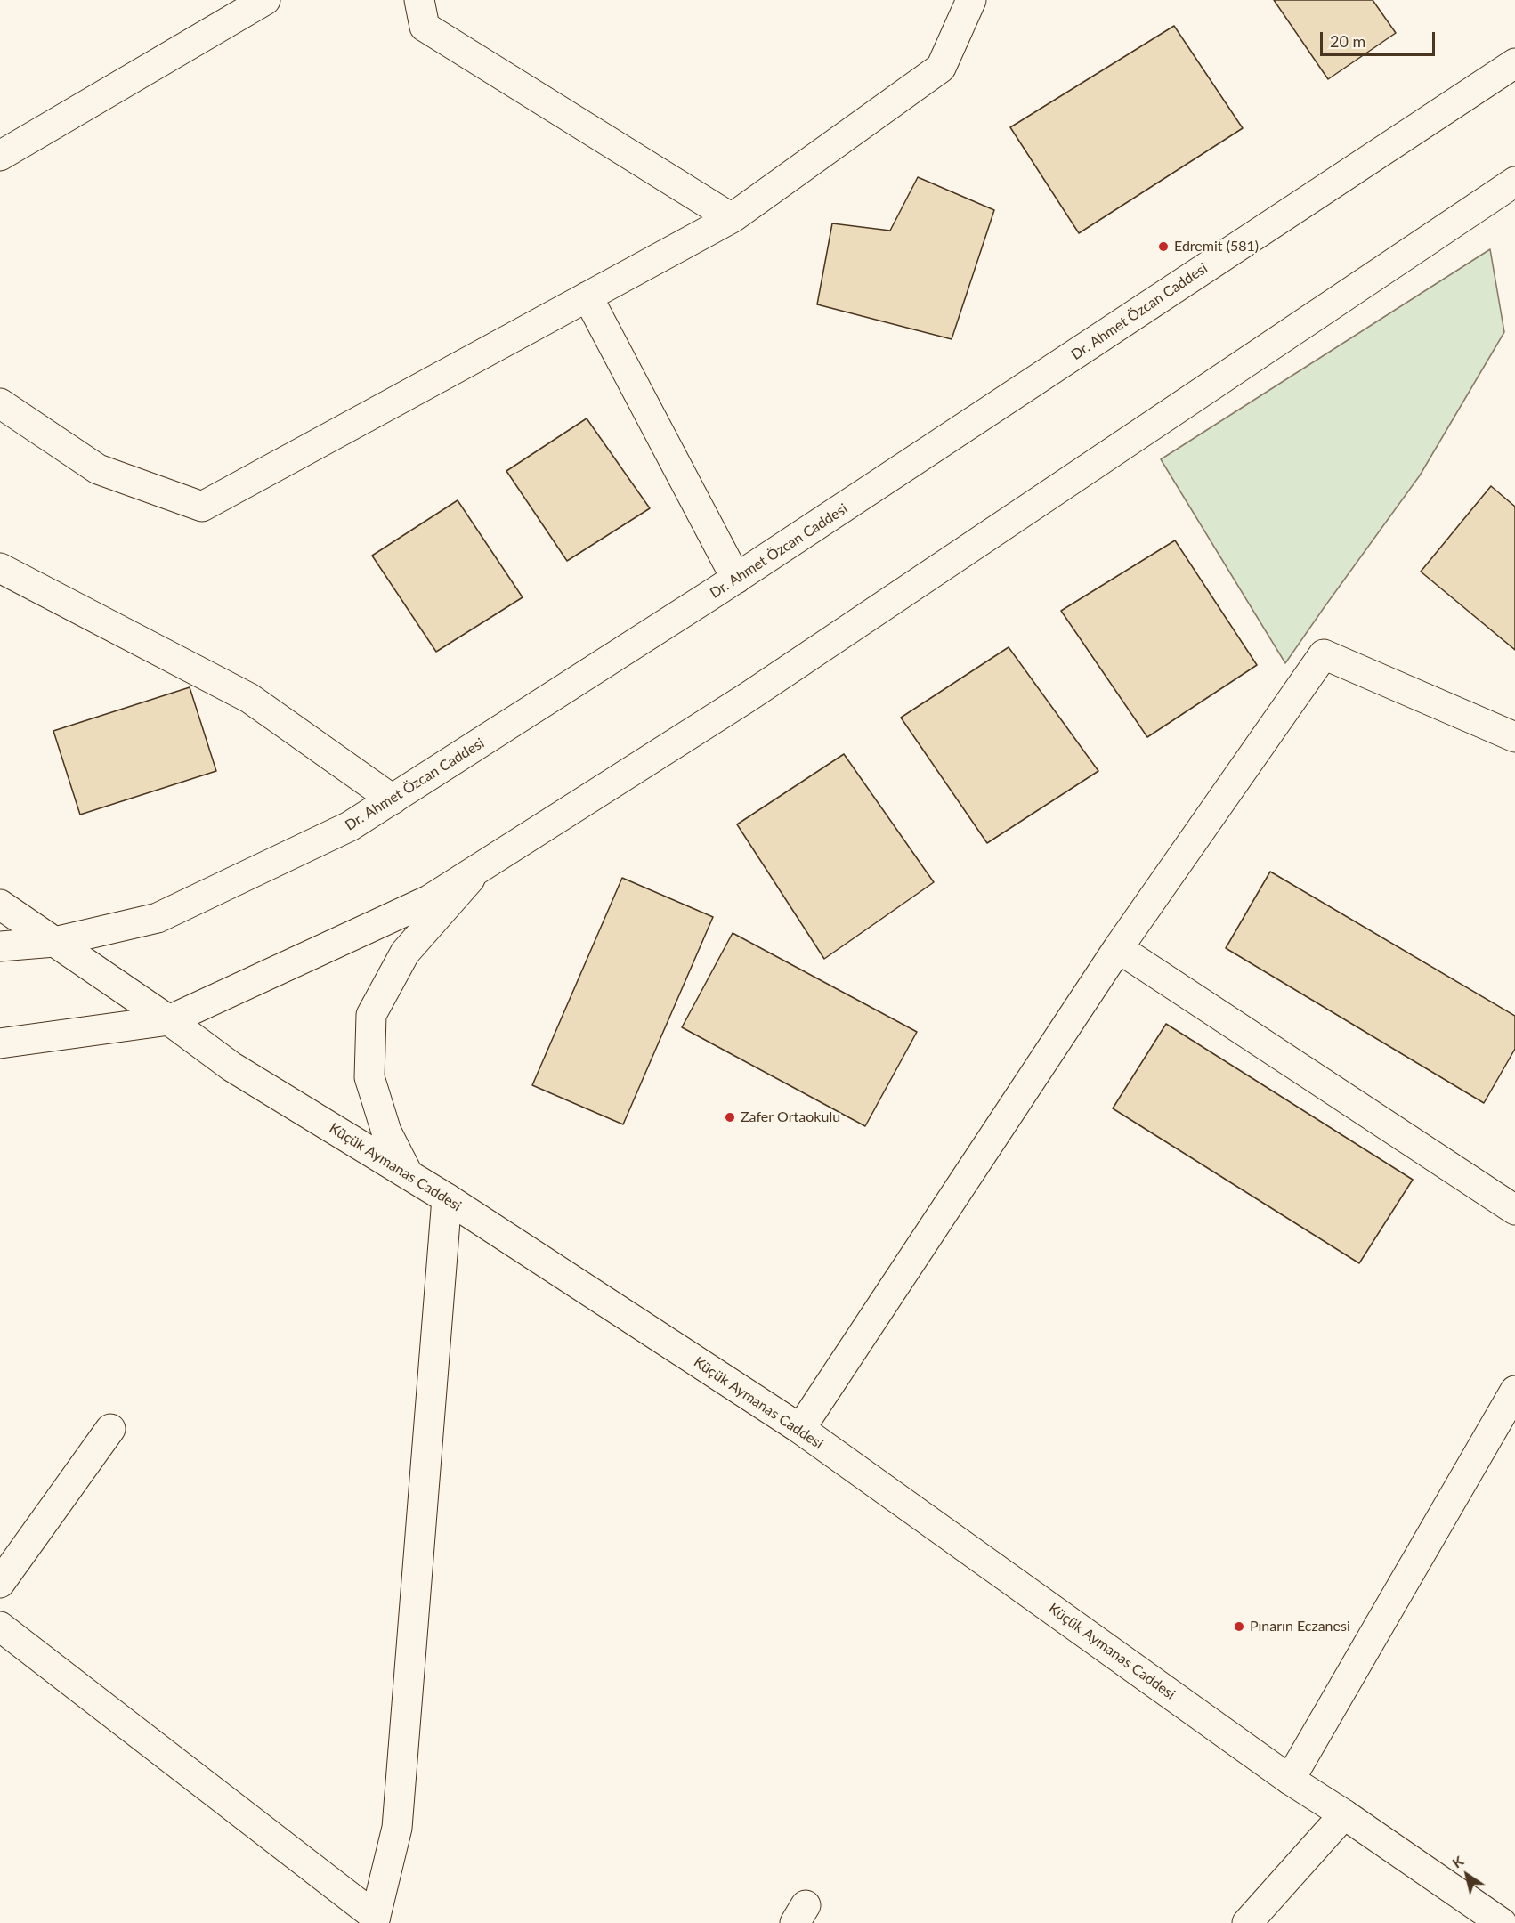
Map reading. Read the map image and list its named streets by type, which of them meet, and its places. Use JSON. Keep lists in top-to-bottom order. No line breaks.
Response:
{"streets":{"street":["Dr. Ahmet Özcan Caddesi","Küçük Aymanas Caddesi"]},"crossings":[["Dr. Ahmet Özcan Caddesi","Küçük Aymanas Caddesi"]],"places":["Edremit (581)","Zafer Ortaokulu","Pınarın Eczanesi"],"scale_bar":"20 m","north":"top left"}
